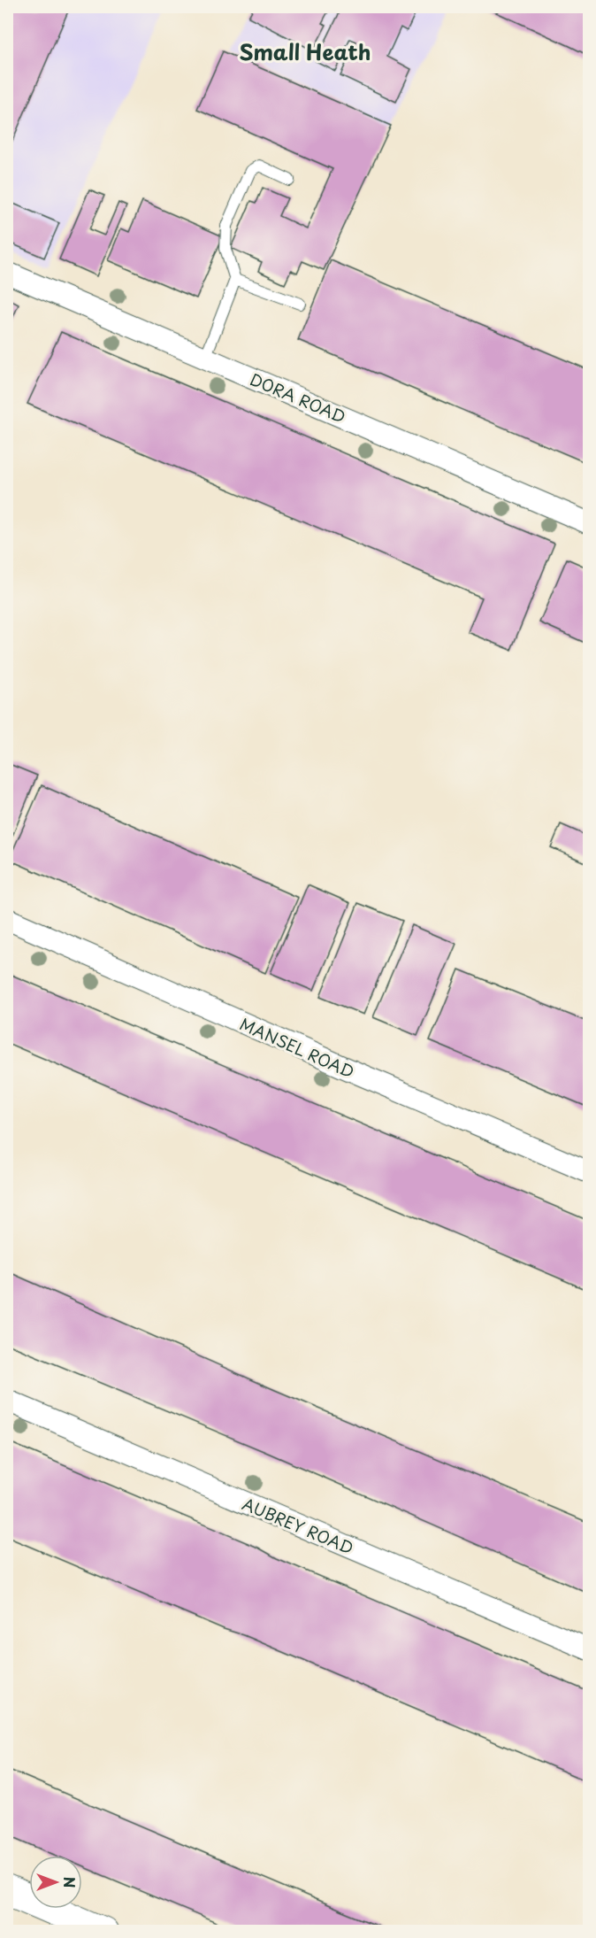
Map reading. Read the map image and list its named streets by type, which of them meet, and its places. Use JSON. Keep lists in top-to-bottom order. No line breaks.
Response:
{"streets":{"street":["DORA ROAD","MANSEL ROAD","AUBREY ROAD"]},"districts":["Small Heath"],"north":"right"}
